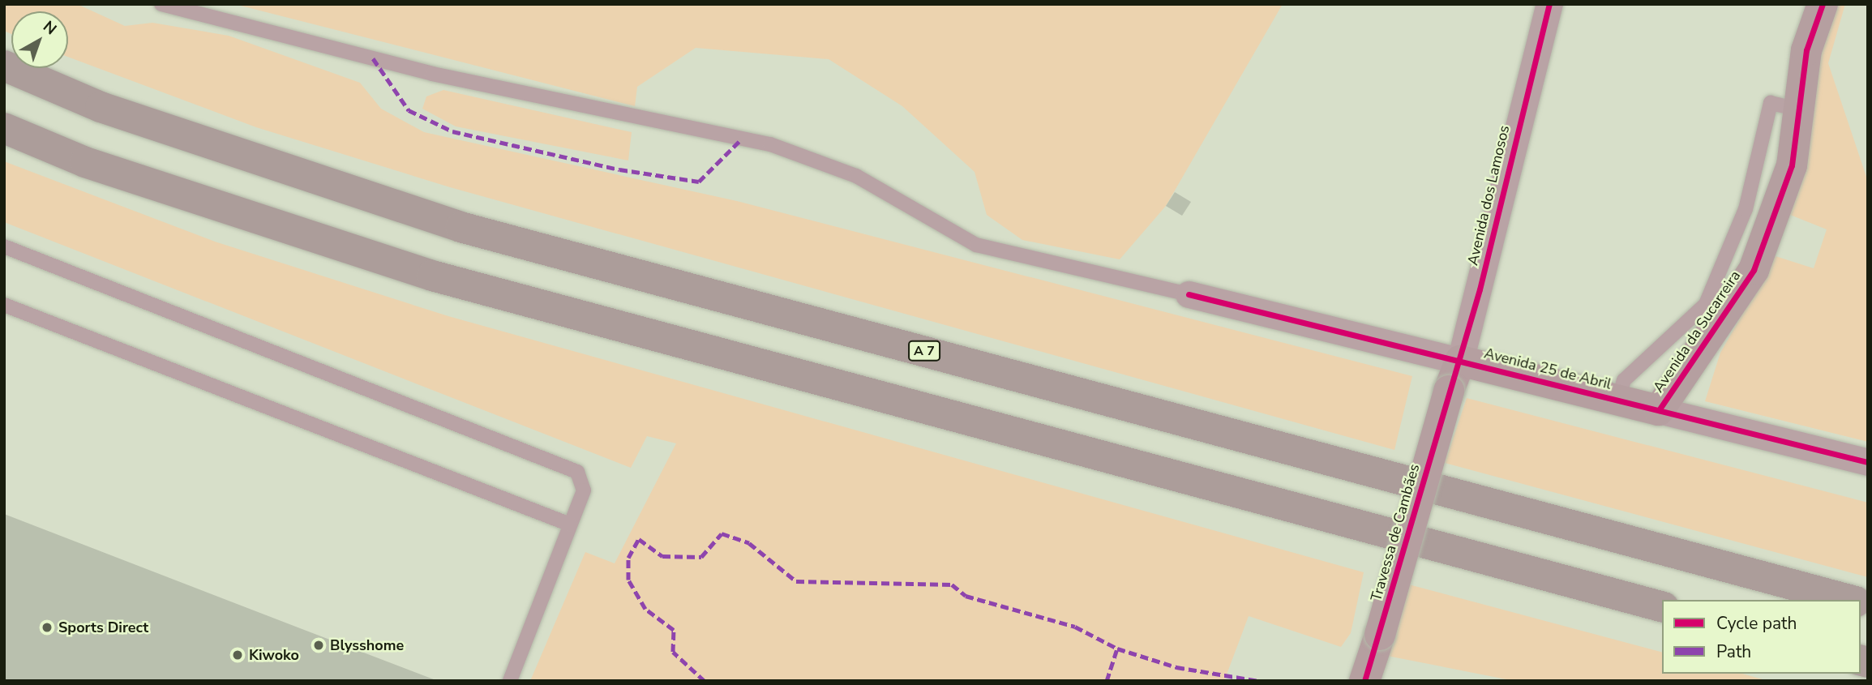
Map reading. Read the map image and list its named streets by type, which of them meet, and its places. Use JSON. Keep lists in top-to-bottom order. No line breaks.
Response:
{"streets":{"highway":["A 7"],"street":["Avenida dos Lamosos","Avenida da Sucarreira","Avenida 25 de Abril","Travessa de Cambães"]},"crossings":[["Avenida dos Lamosos","Avenida 25 de Abril"],["Avenida dos Lamosos","Travessa de Cambães"],["Avenida da Sucarreira","Avenida 25 de Abril"]],"places":["Sports Direct","Blysshome","Kiwoko"],"legend":["Cycle path","Path"],"north":"top right"}
